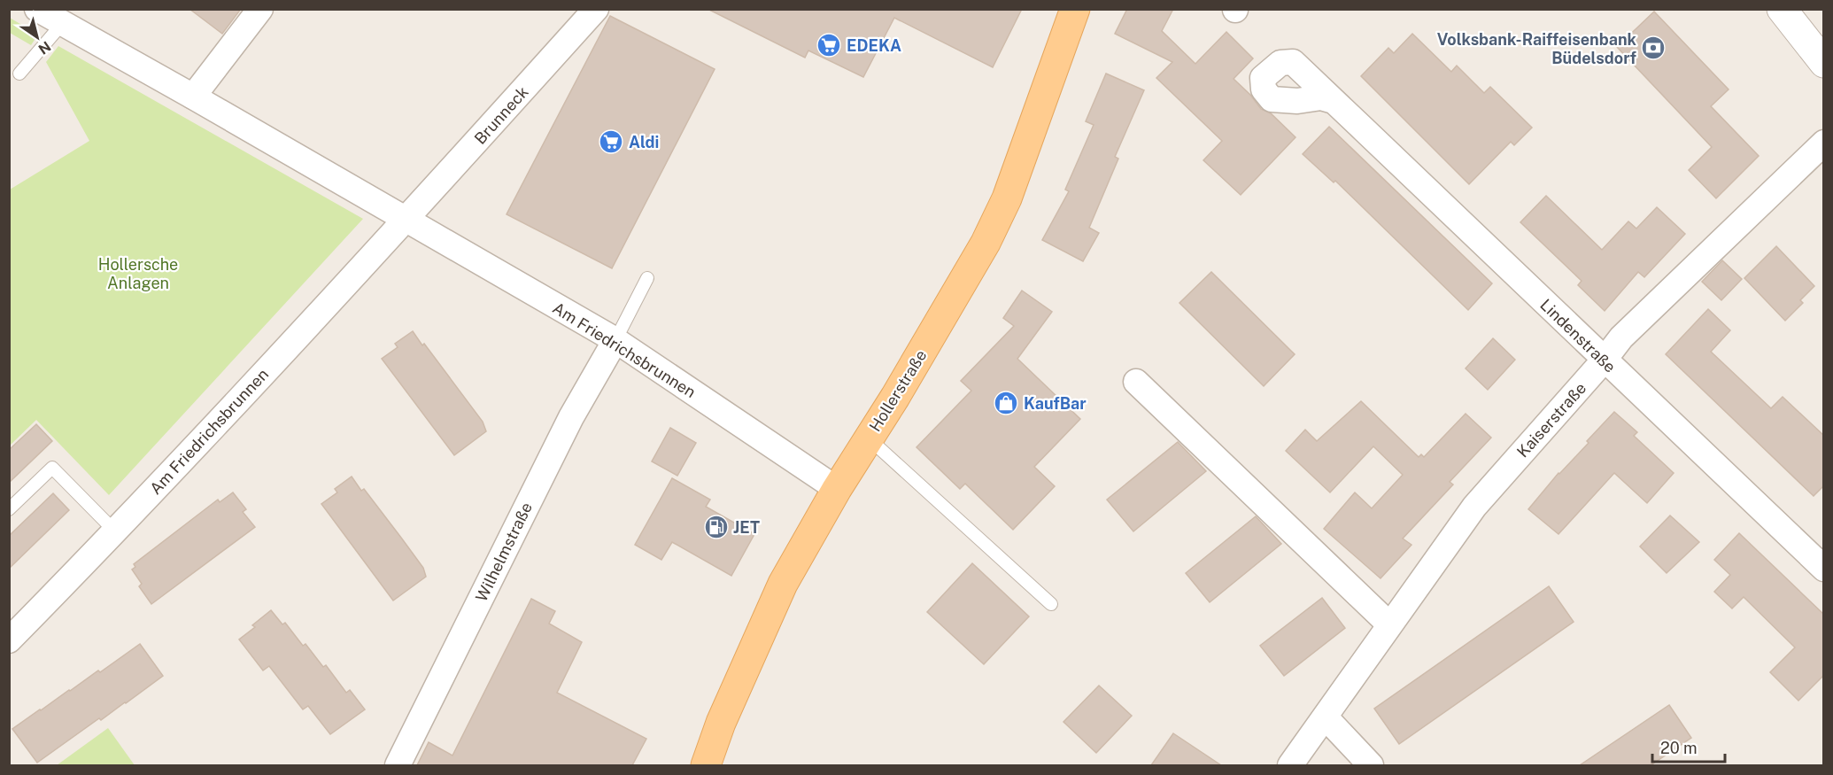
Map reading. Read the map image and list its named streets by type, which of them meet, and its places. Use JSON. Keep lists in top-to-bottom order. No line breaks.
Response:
{"streets":{"main road":["Hollerstraße"],"street":["Brunneck","Lindenstraße","Am Friedrichsbrunnen","Kaiserstraße","Wilhelmstraße"]},"crossings":[["Brunneck","Am Friedrichsbrunnen"],["Lindenstraße","Kaiserstraße"],["Am Friedrichsbrunnen","Hollerstraße"],["Am Friedrichsbrunnen","Wilhelmstraße"]],"parks":["Hollersche Anlagen"],"places":{"supermarket":["EDEKA","Aldi"],"bank":["Volksbank-Raiffeisenbank Büdelsdorf"],"shop":["KaufBar"],"fuel station":["JET"]},"scale_bar":"20 m","north":"bottom right"}
